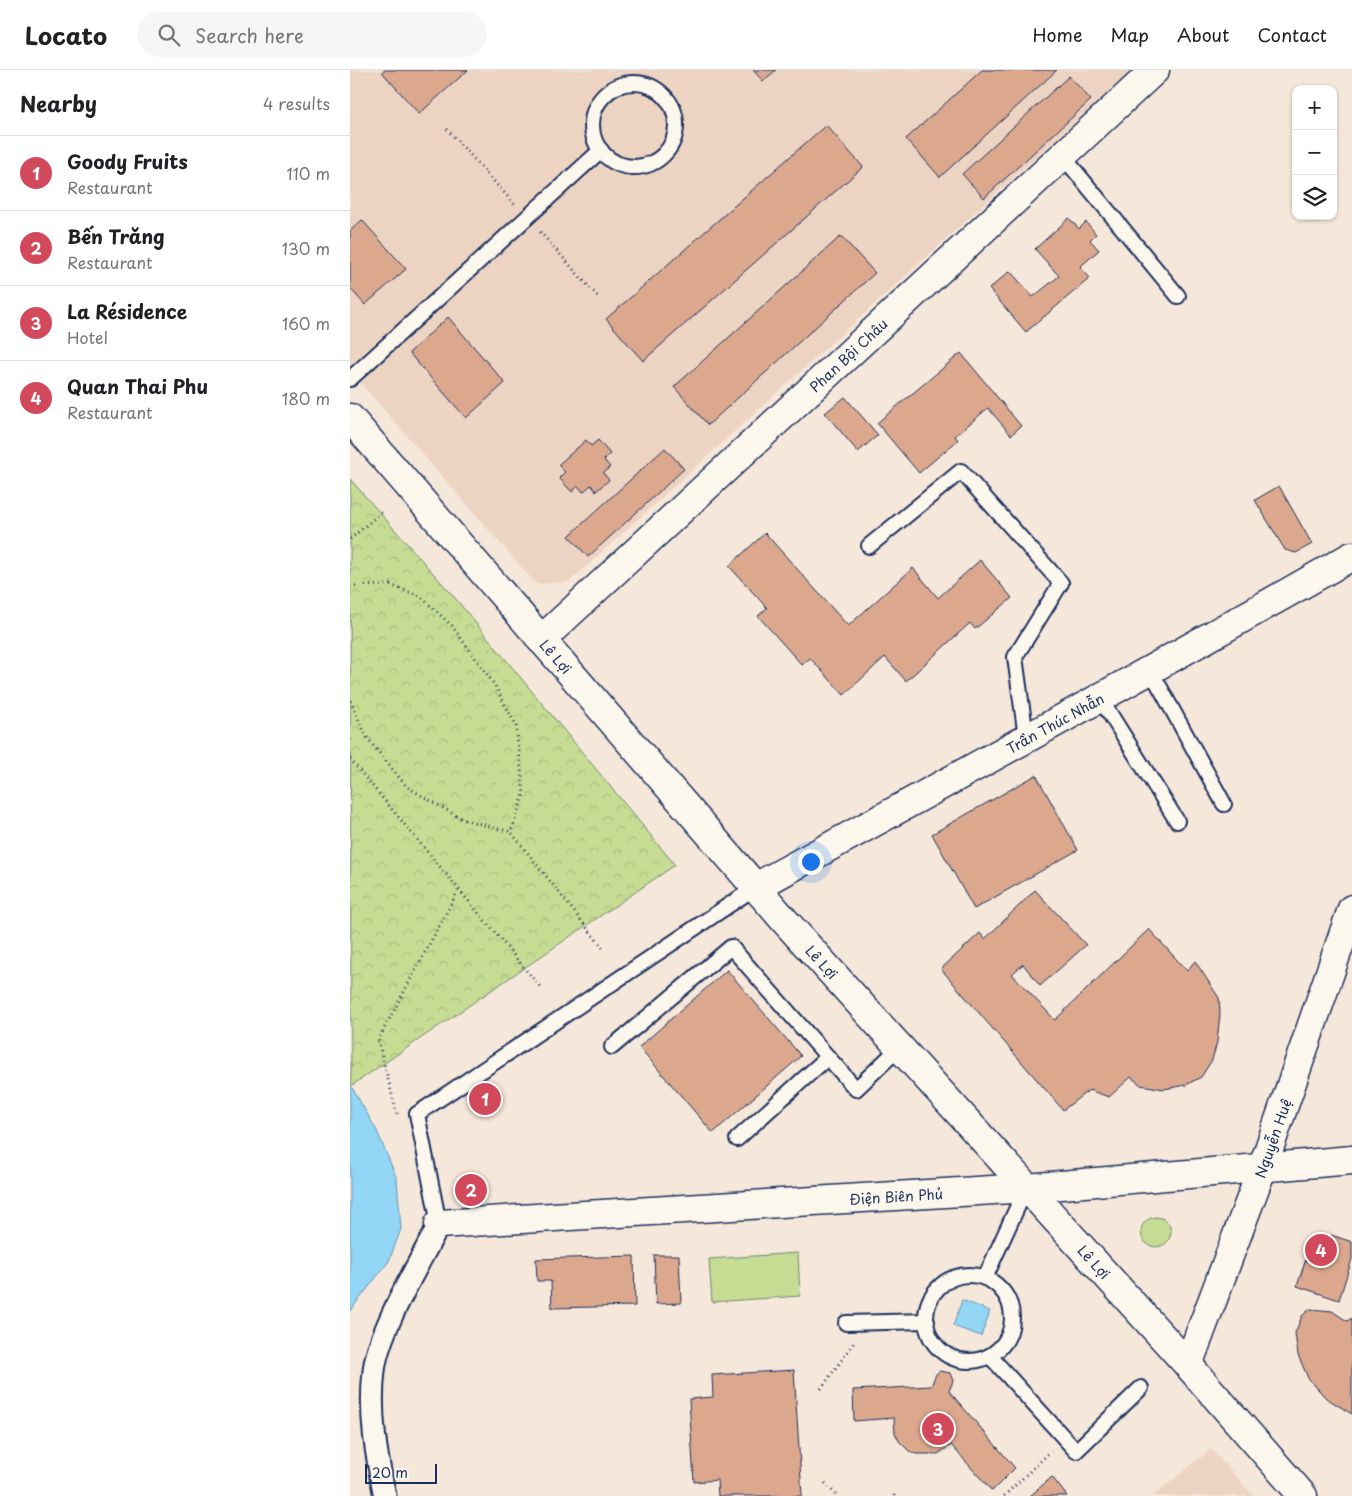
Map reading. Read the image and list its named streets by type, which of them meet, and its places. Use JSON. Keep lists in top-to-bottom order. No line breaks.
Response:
{"streets":{"main road":["Phan Bội Châu","Lê Lợi","Trần Thúc Nhẫn","Nguyễn Huệ","Điện Biên Phủ"]},"crossings":[["Phan Bội Châu","Lê Lợi"],["Lê Lợi","Trần Thúc Nhẫn"],["Lê Lợi","Nguyễn Huệ"],["Lê Lợi","Điện Biên Phủ"],["Nguyễn Huệ","Điện Biên Phủ"]],"scale_bar":"20 m","page":{"header":"Locato","search":"Search here","nav":["Home","Map","About","Contact"],"heading":["Nearby","4 results"],"map_buttons":["+","−"],"list":[{"mark":"1","name":"Goody Fruits","note":"Restaurant","value":"110 m"},{"mark":"2","name":"Bến Trăng","note":"Restaurant","value":"130 m"},{"mark":"3","name":"La Résidence","note":"Hotel","value":"160 m"},{"mark":"4","name":"Quan Thai Phu","note":"Restaurant","value":"180 m"}],"pins":["1","2","4","3"],"scale":"20 m"}}
